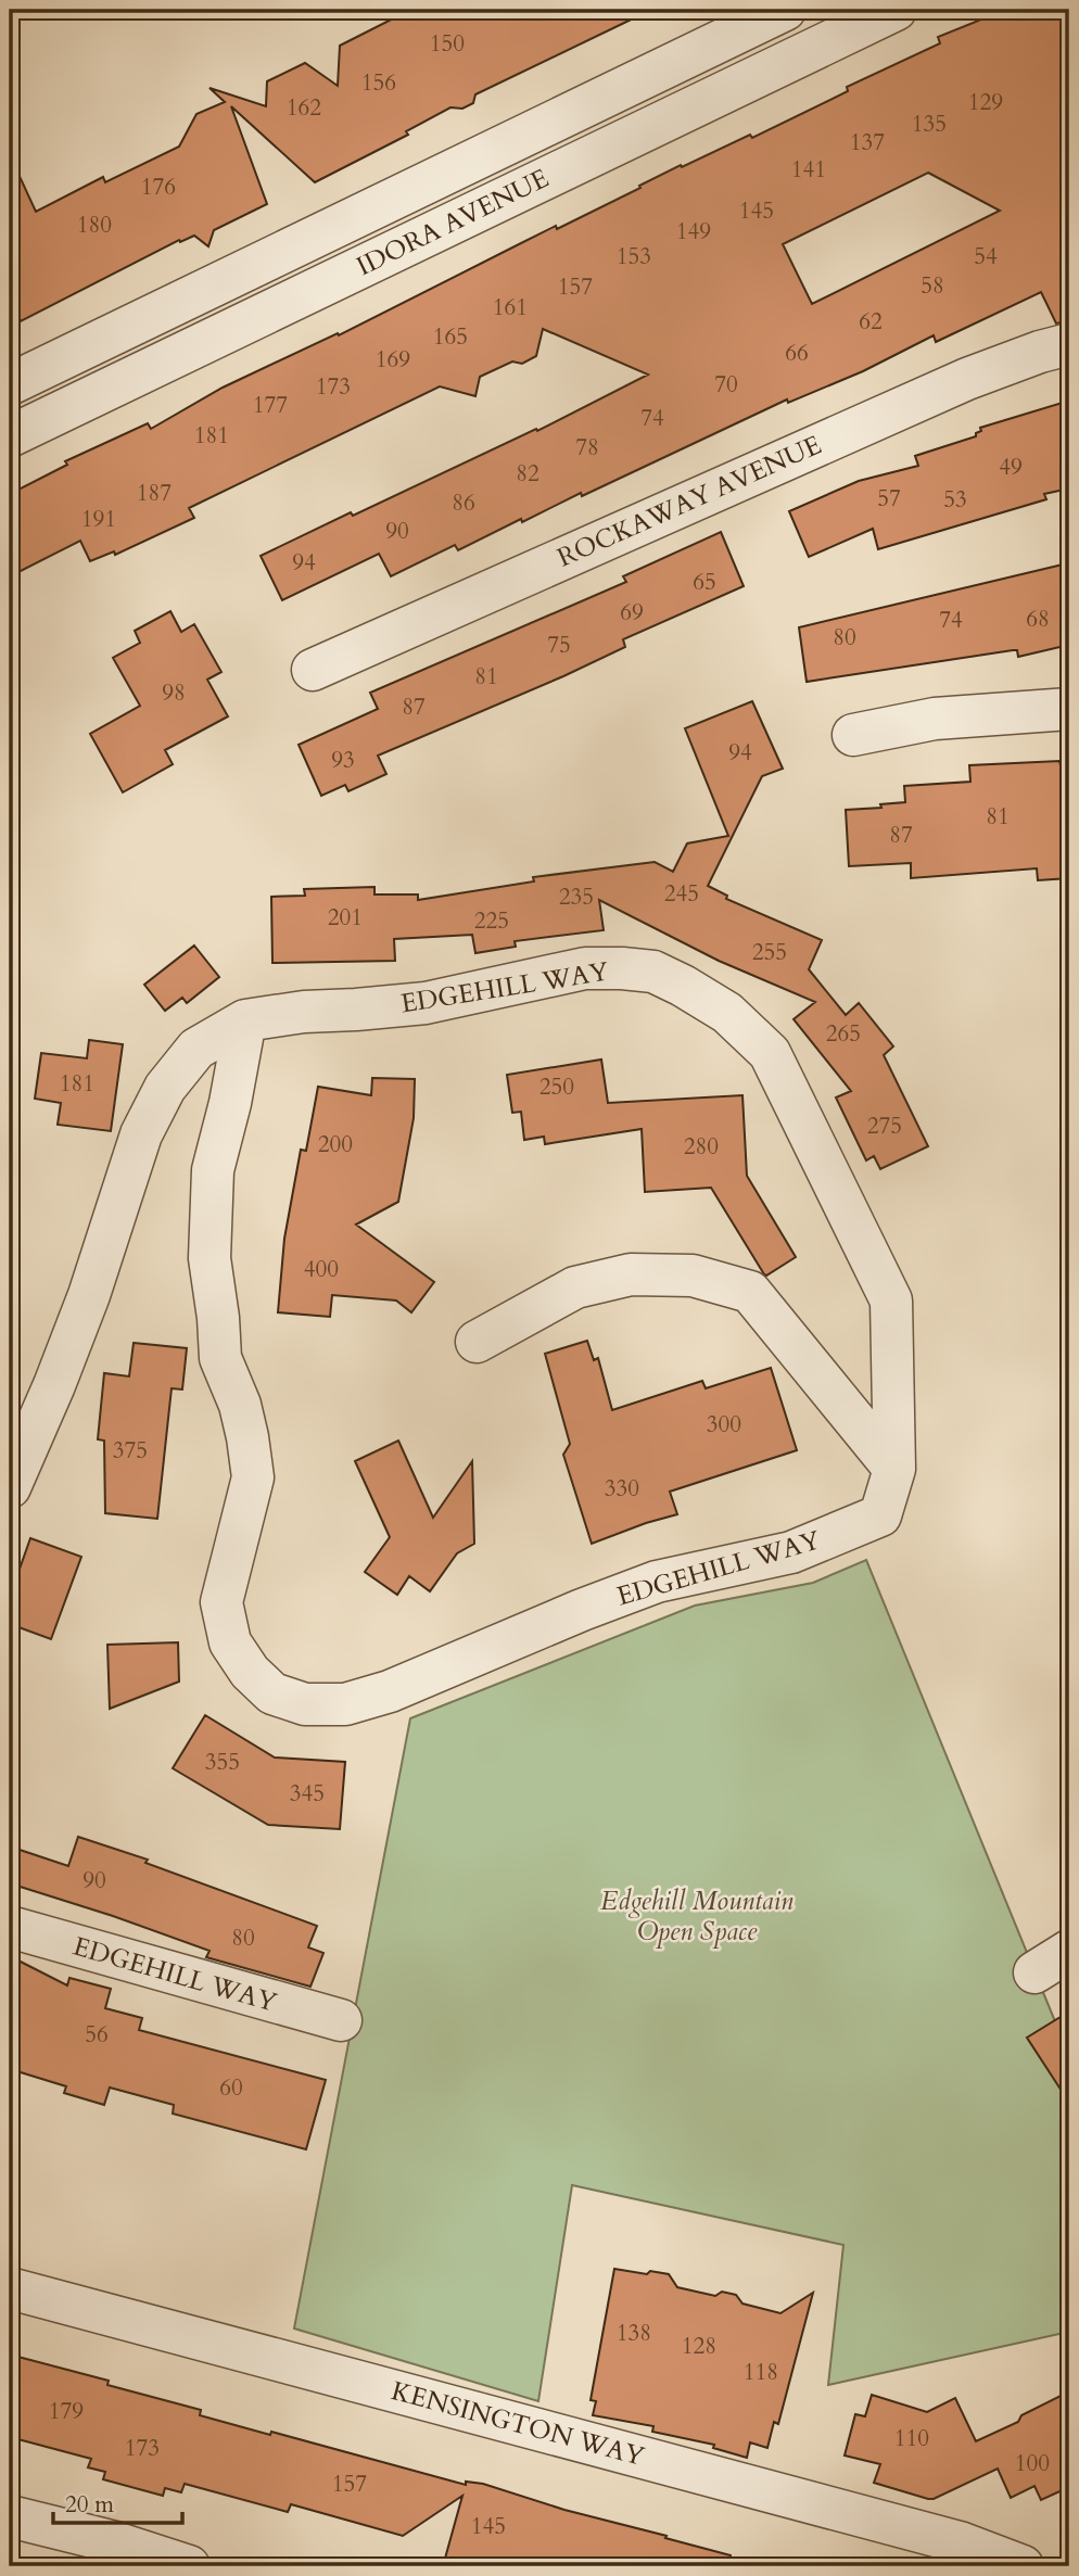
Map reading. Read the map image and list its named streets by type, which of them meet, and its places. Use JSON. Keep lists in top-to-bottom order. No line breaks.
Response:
{"streets":{"street":["IDORA AVENUE","ROCKAWAY AVENUE","EDGEHILL WAY","KENSINGTON WAY"]},"parks":["Edgehill Mountain Open Space"],"house_numbers":["150","156","129","162","135","137","141","176","145","180","149","153","54","58","157","161","62","165","66","169","70","173","177","74","181","78","49","82","187","57","53","86","191","90","94","65","69","68","74","80","75","81","98","87","94","93","81","87","245","235","201","225","255","265","181","250","275","200","280","400","300","375","330","355","345","90","80","56","60","138","128","118","179","110","173","100","157","145"],"scale_bar":"20 m"}
